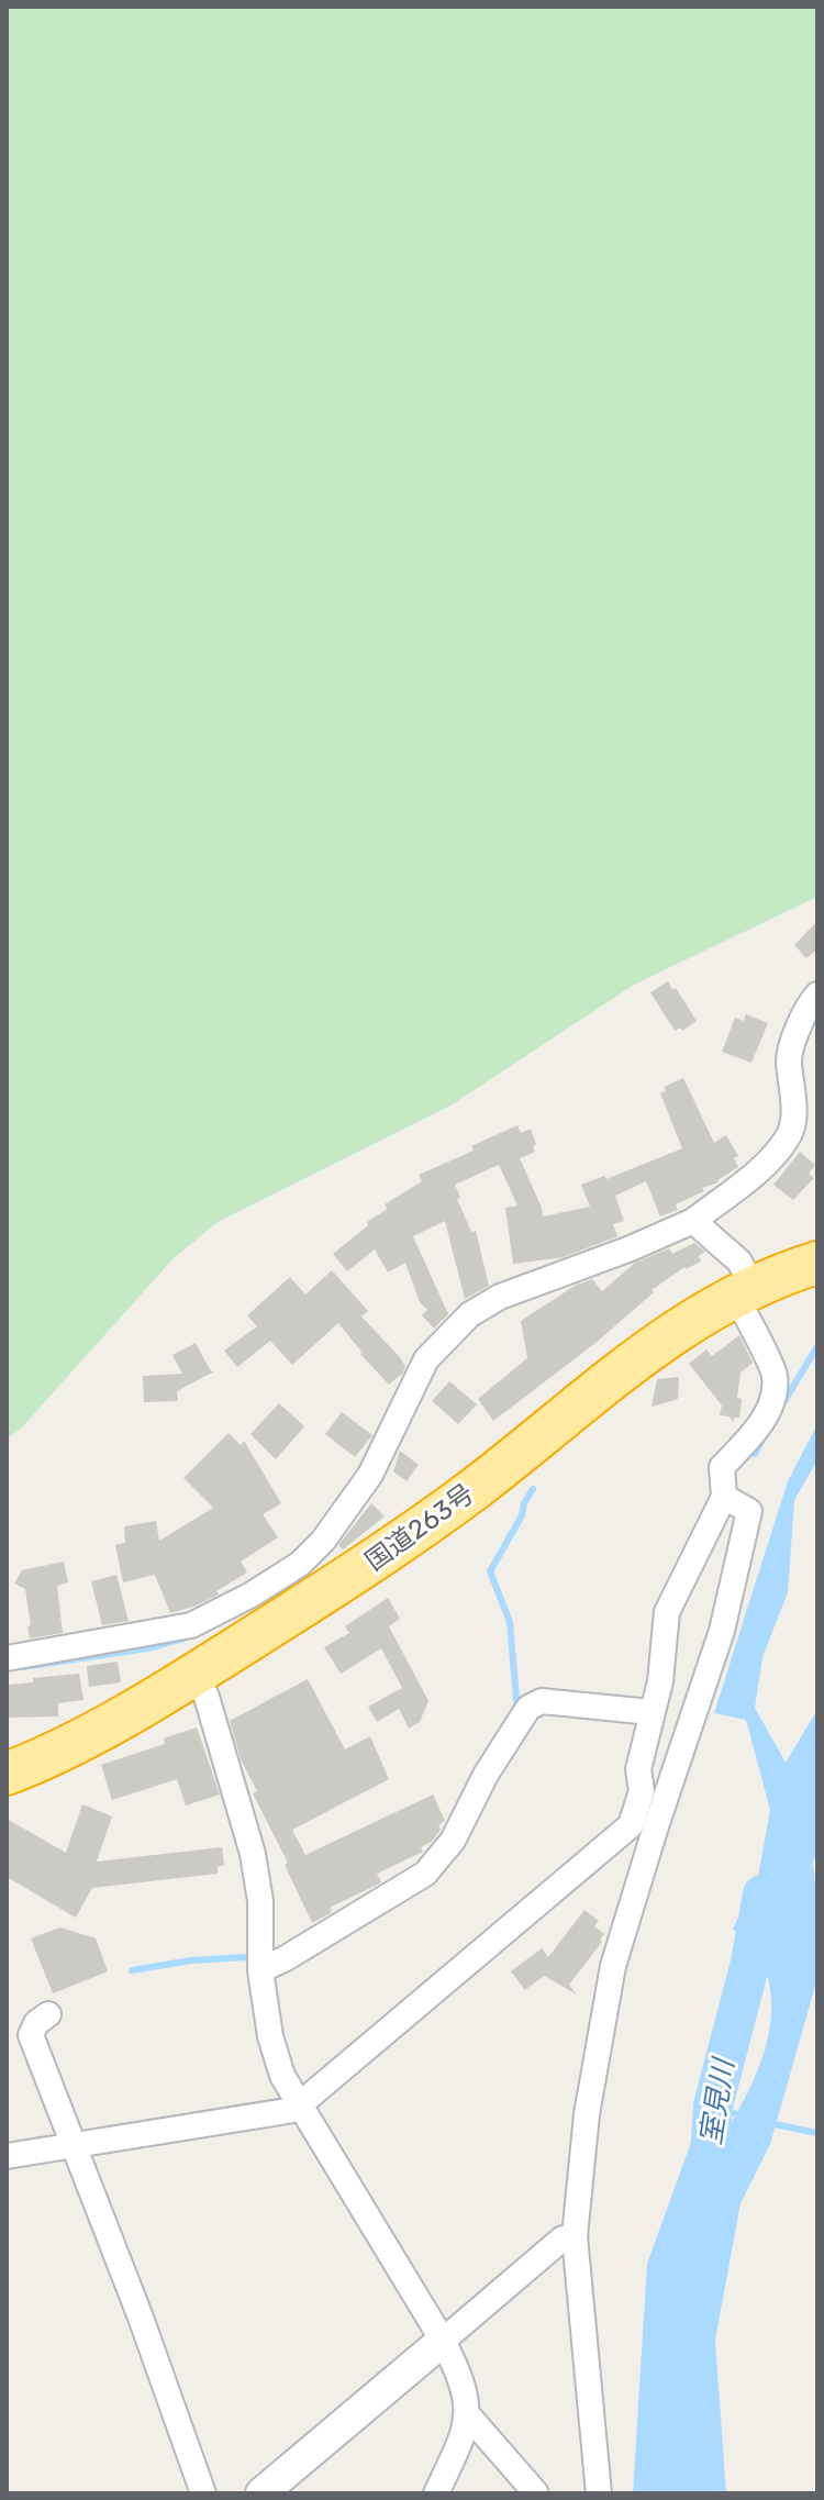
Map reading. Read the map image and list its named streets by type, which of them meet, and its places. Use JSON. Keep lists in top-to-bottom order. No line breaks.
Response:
{"streets":{"highway":["国道263号"]},"water":["室見川"]}
